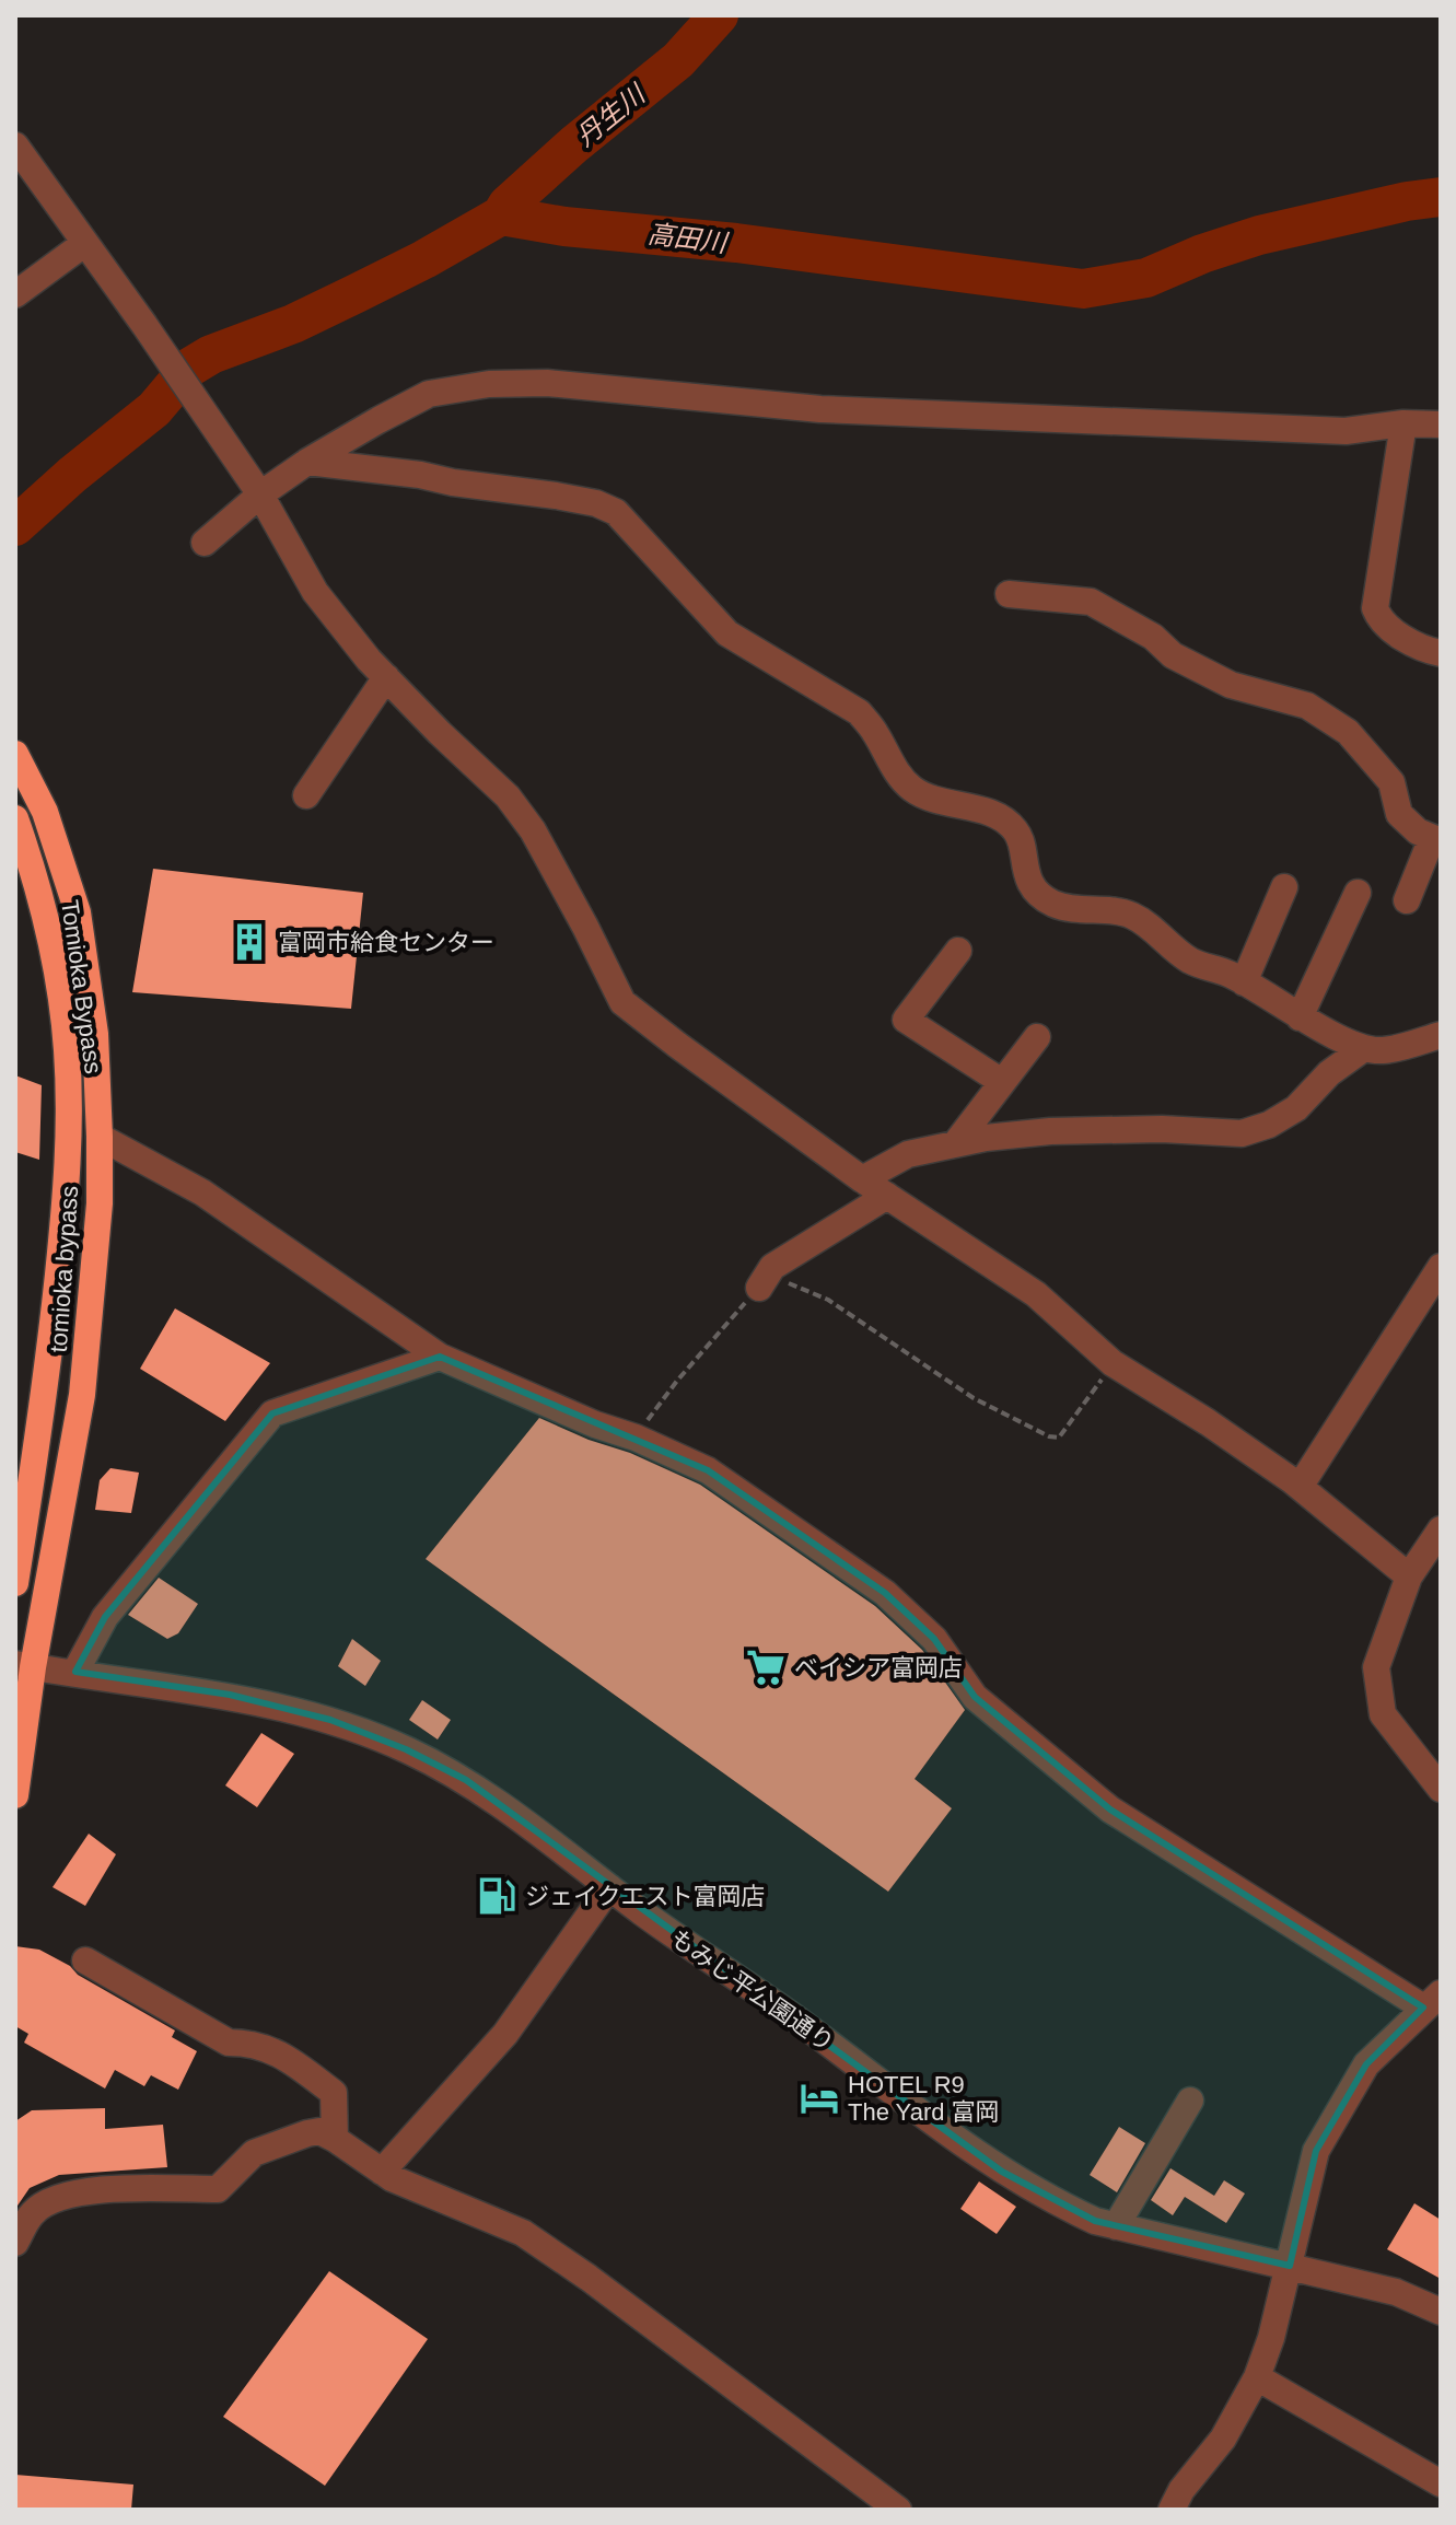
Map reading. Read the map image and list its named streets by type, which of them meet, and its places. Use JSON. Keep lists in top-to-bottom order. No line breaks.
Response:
{"streets":{"highway":["Tomioka Bypass","tomioka bypass"],"street":["もみじ平公園通り"]},"crossings":[["tomioka bypass","もみじ平公園通り"]],"water":["丹生川","高田川"],"places":{"building":["富岡市給食センター"],"supermarket":["ベイシア富岡店"],"fuel station":["ジェイクエスト富岡店"],"hotel":["HOTEL R9 The Yard 富岡"]}}
